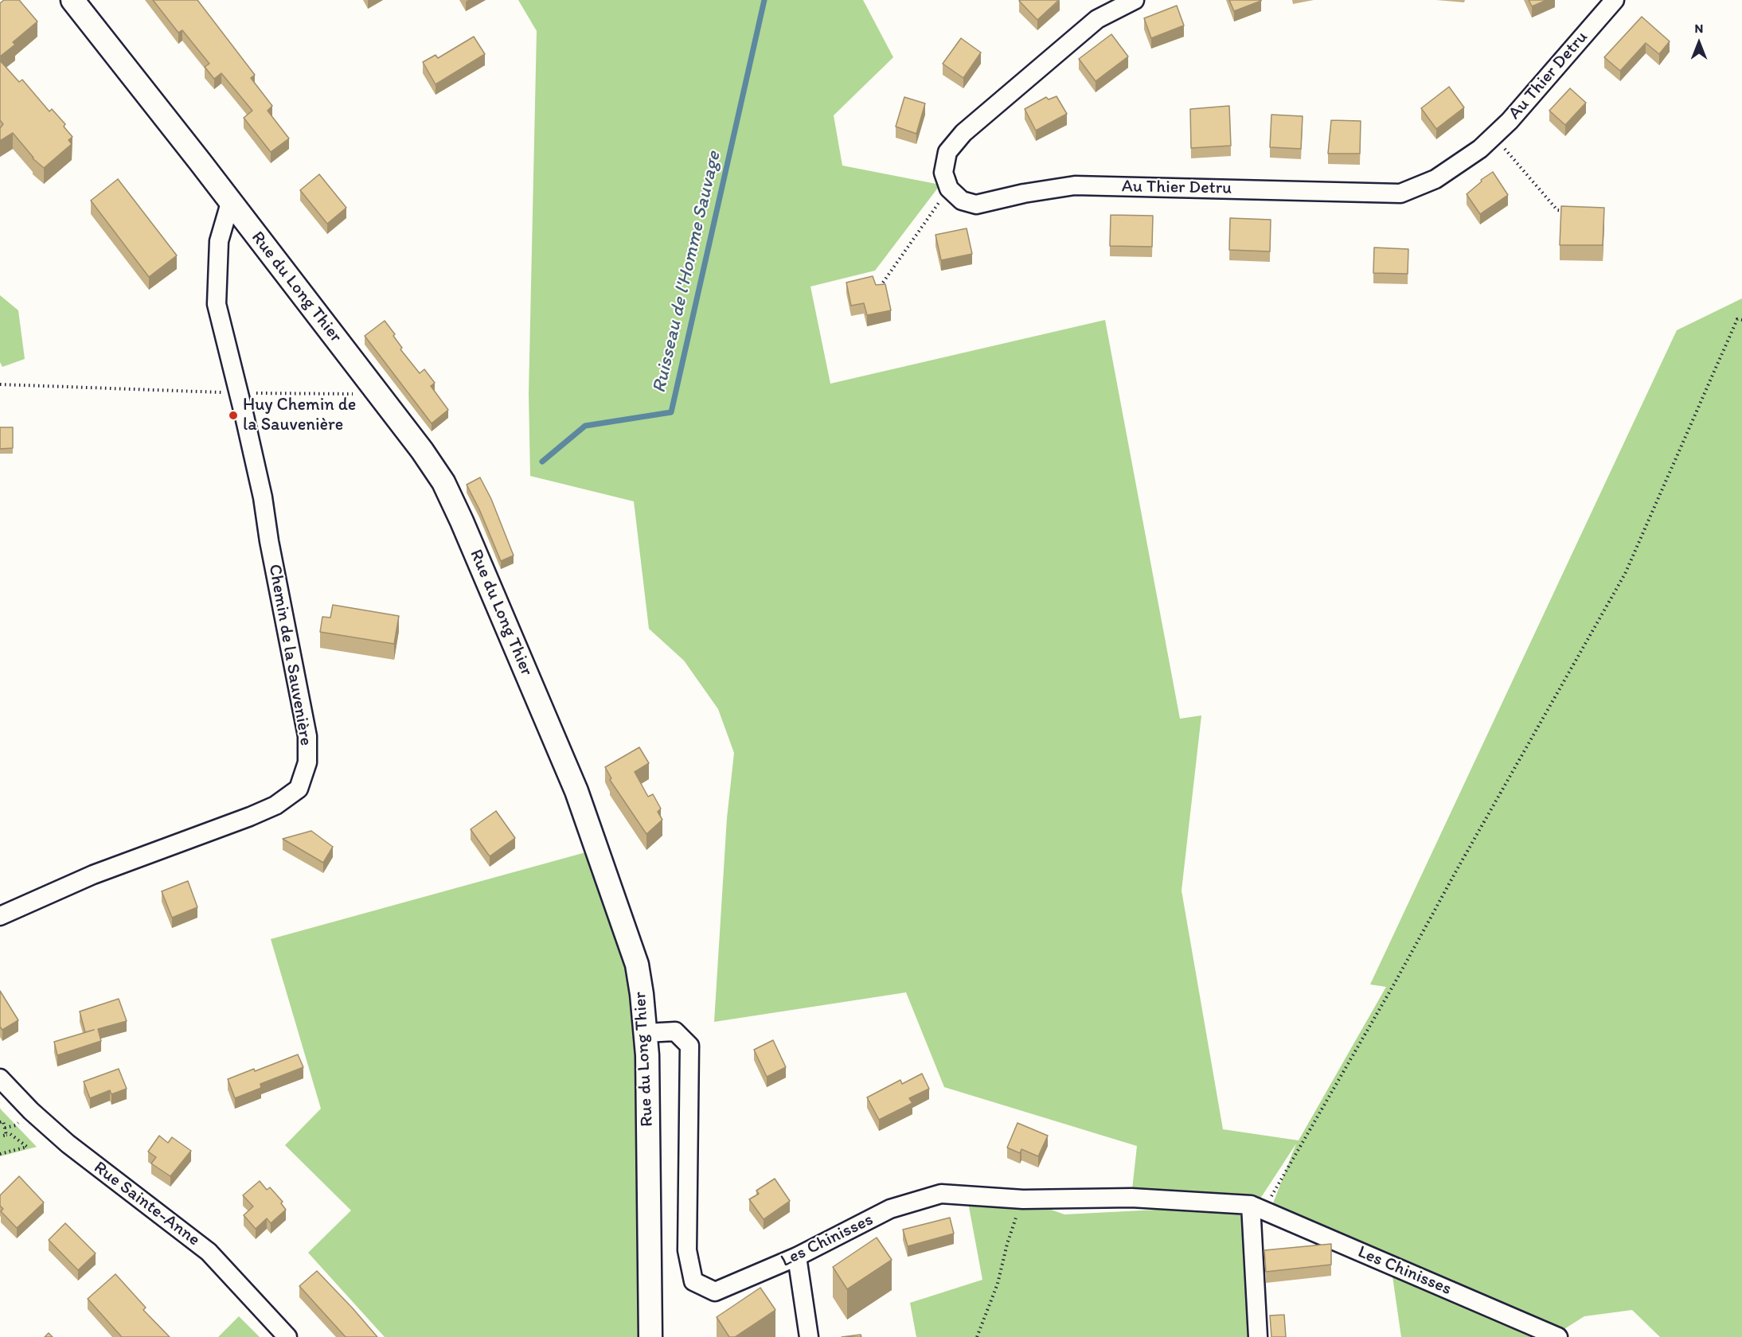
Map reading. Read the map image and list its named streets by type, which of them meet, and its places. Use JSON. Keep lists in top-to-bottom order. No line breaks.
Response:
{"streets":{"main road":["Rue du Long Thier"],"street":["Au Thier Detru","Chemin de la Sauvenière","Rue Sainte-Anne","Les Chinisses"]},"crossings":[["Rue du Long Thier","Chemin de la Sauvenière"],["Rue du Long Thier","Les Chinisses"]],"water":["Ruisseau de l'Homme Sauvage"],"places":["Huy Chemin de la Sauvenière"],"north":"top"}
